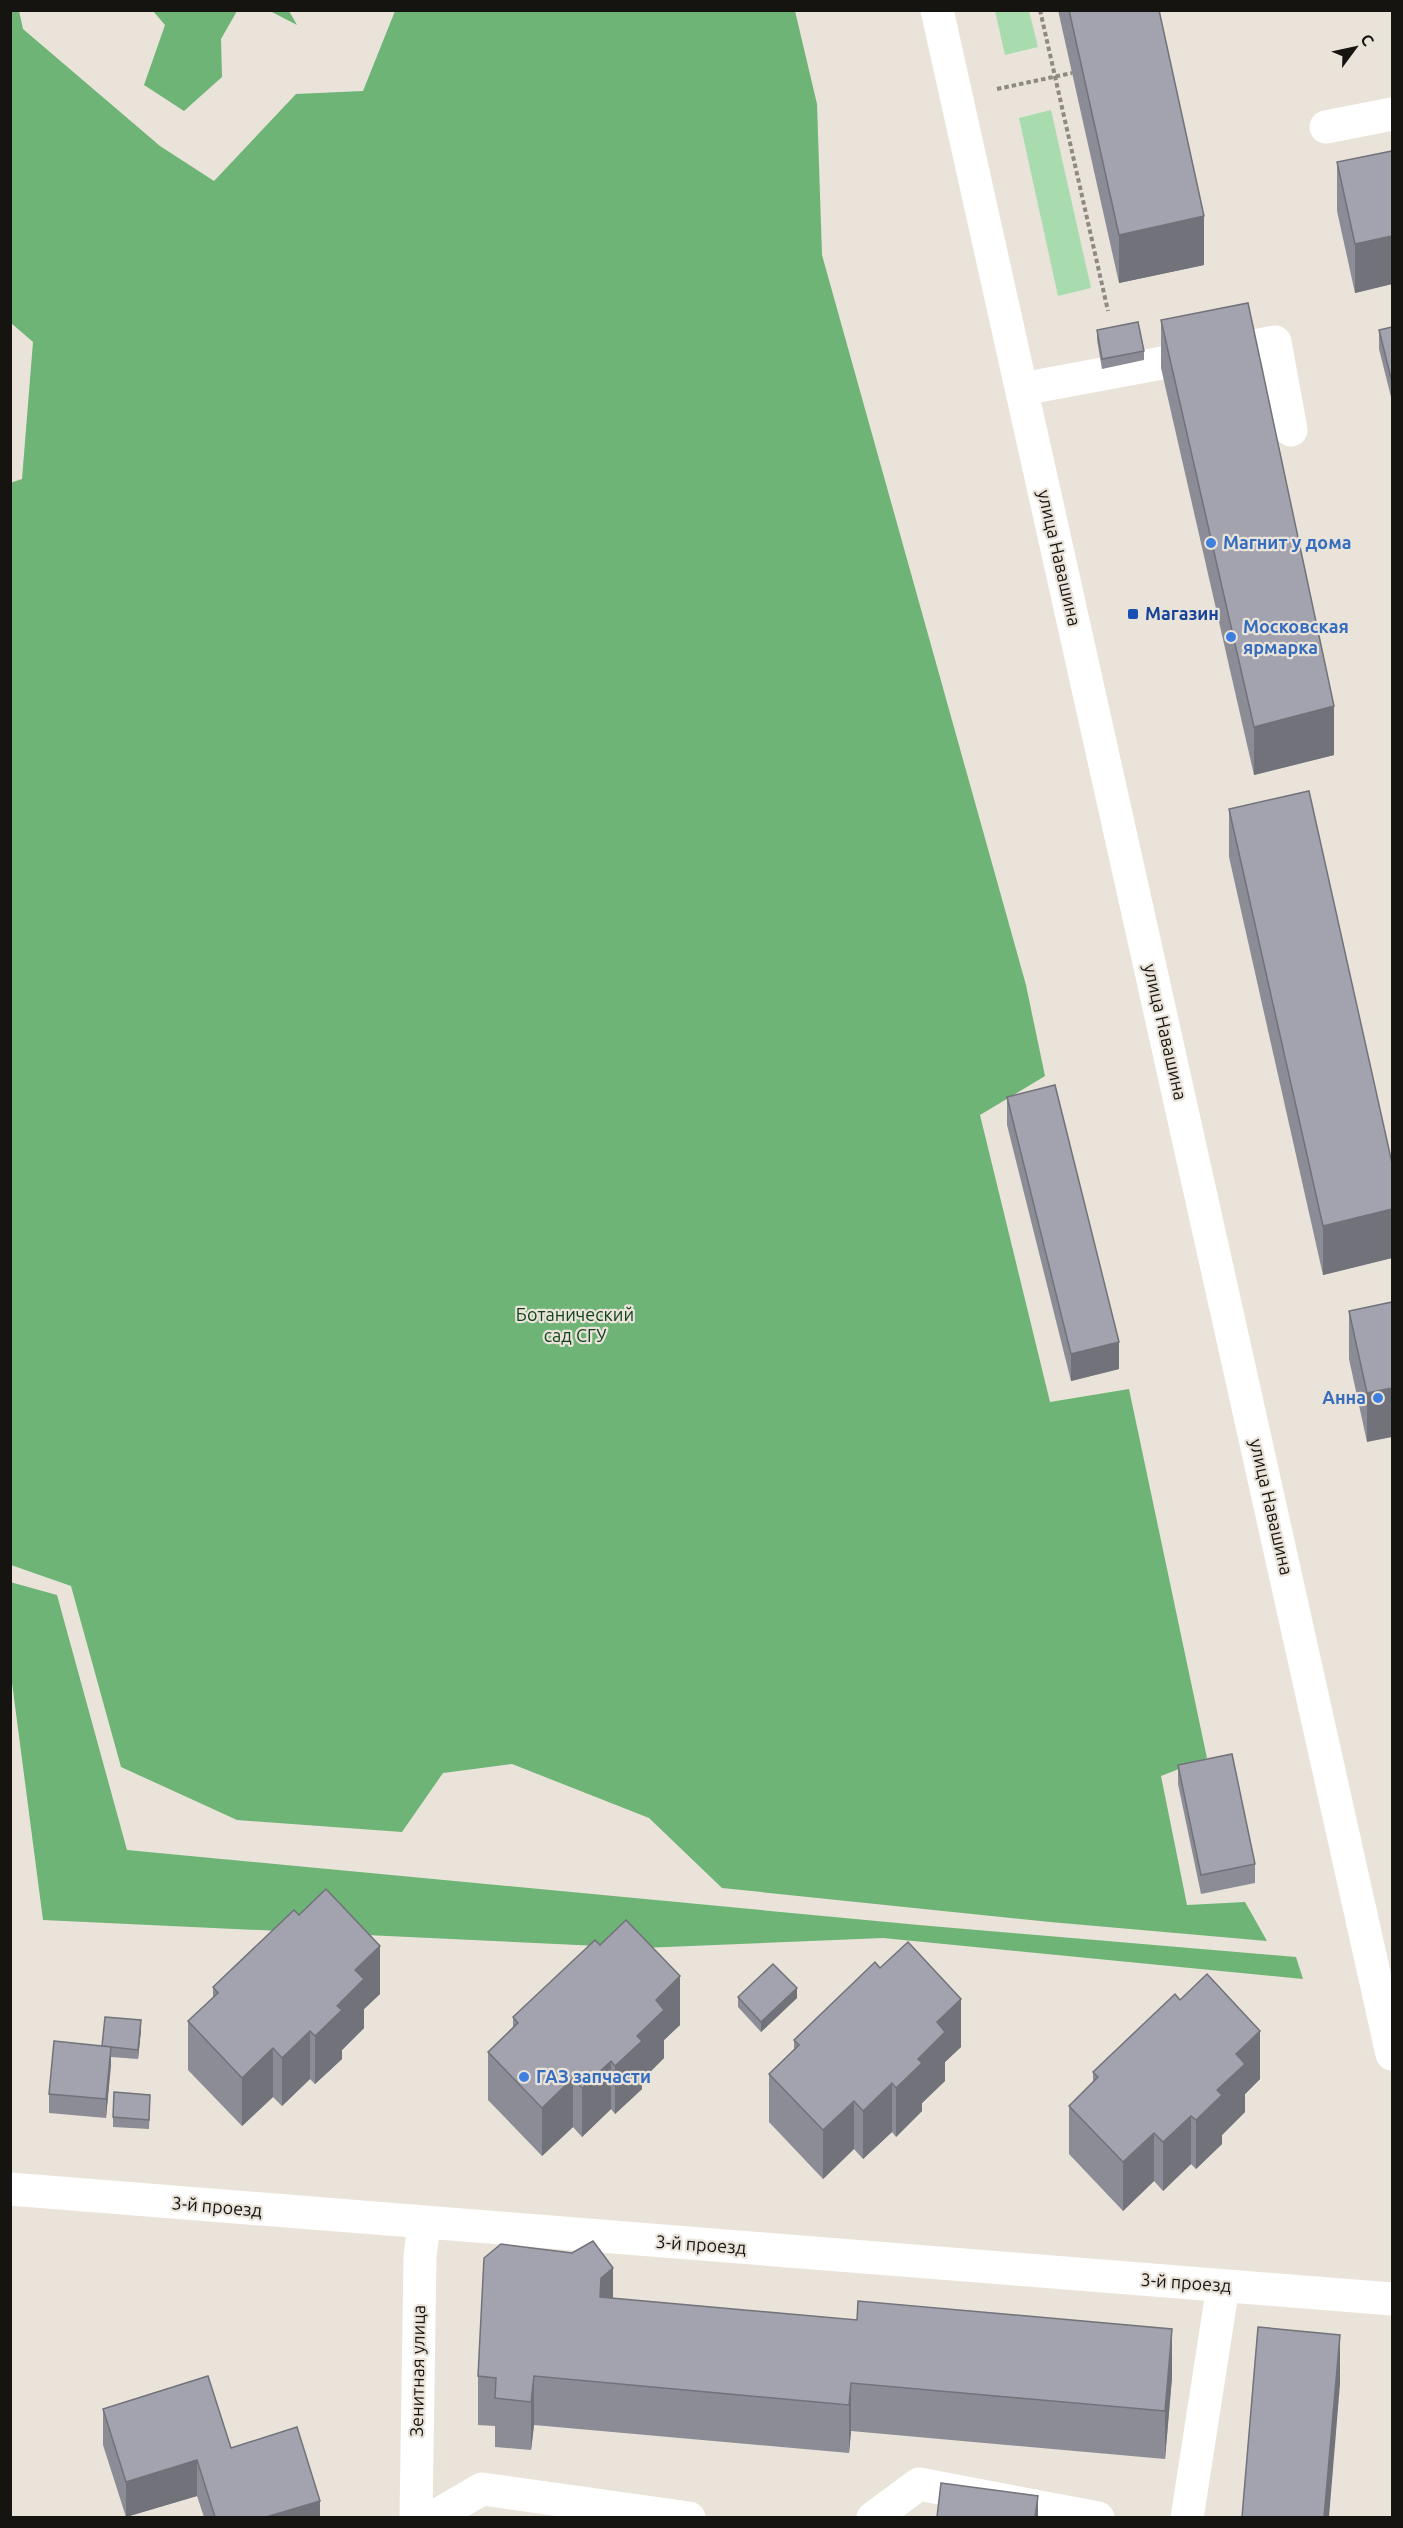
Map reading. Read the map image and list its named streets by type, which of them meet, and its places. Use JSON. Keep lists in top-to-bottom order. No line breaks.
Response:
{"streets":{"main road":["улица Навашина","3-й проезд","Зенитная улица"]},"crossings":[["3-й проезд","Зенитная улица"]],"parks":["Ботанический сад СГУ"],"places":{"other":["Магнит у дома","Московская ярмарка","Анна","ГАЗ запчасти"],"transit":["Магазин"]},"north":"top right"}
